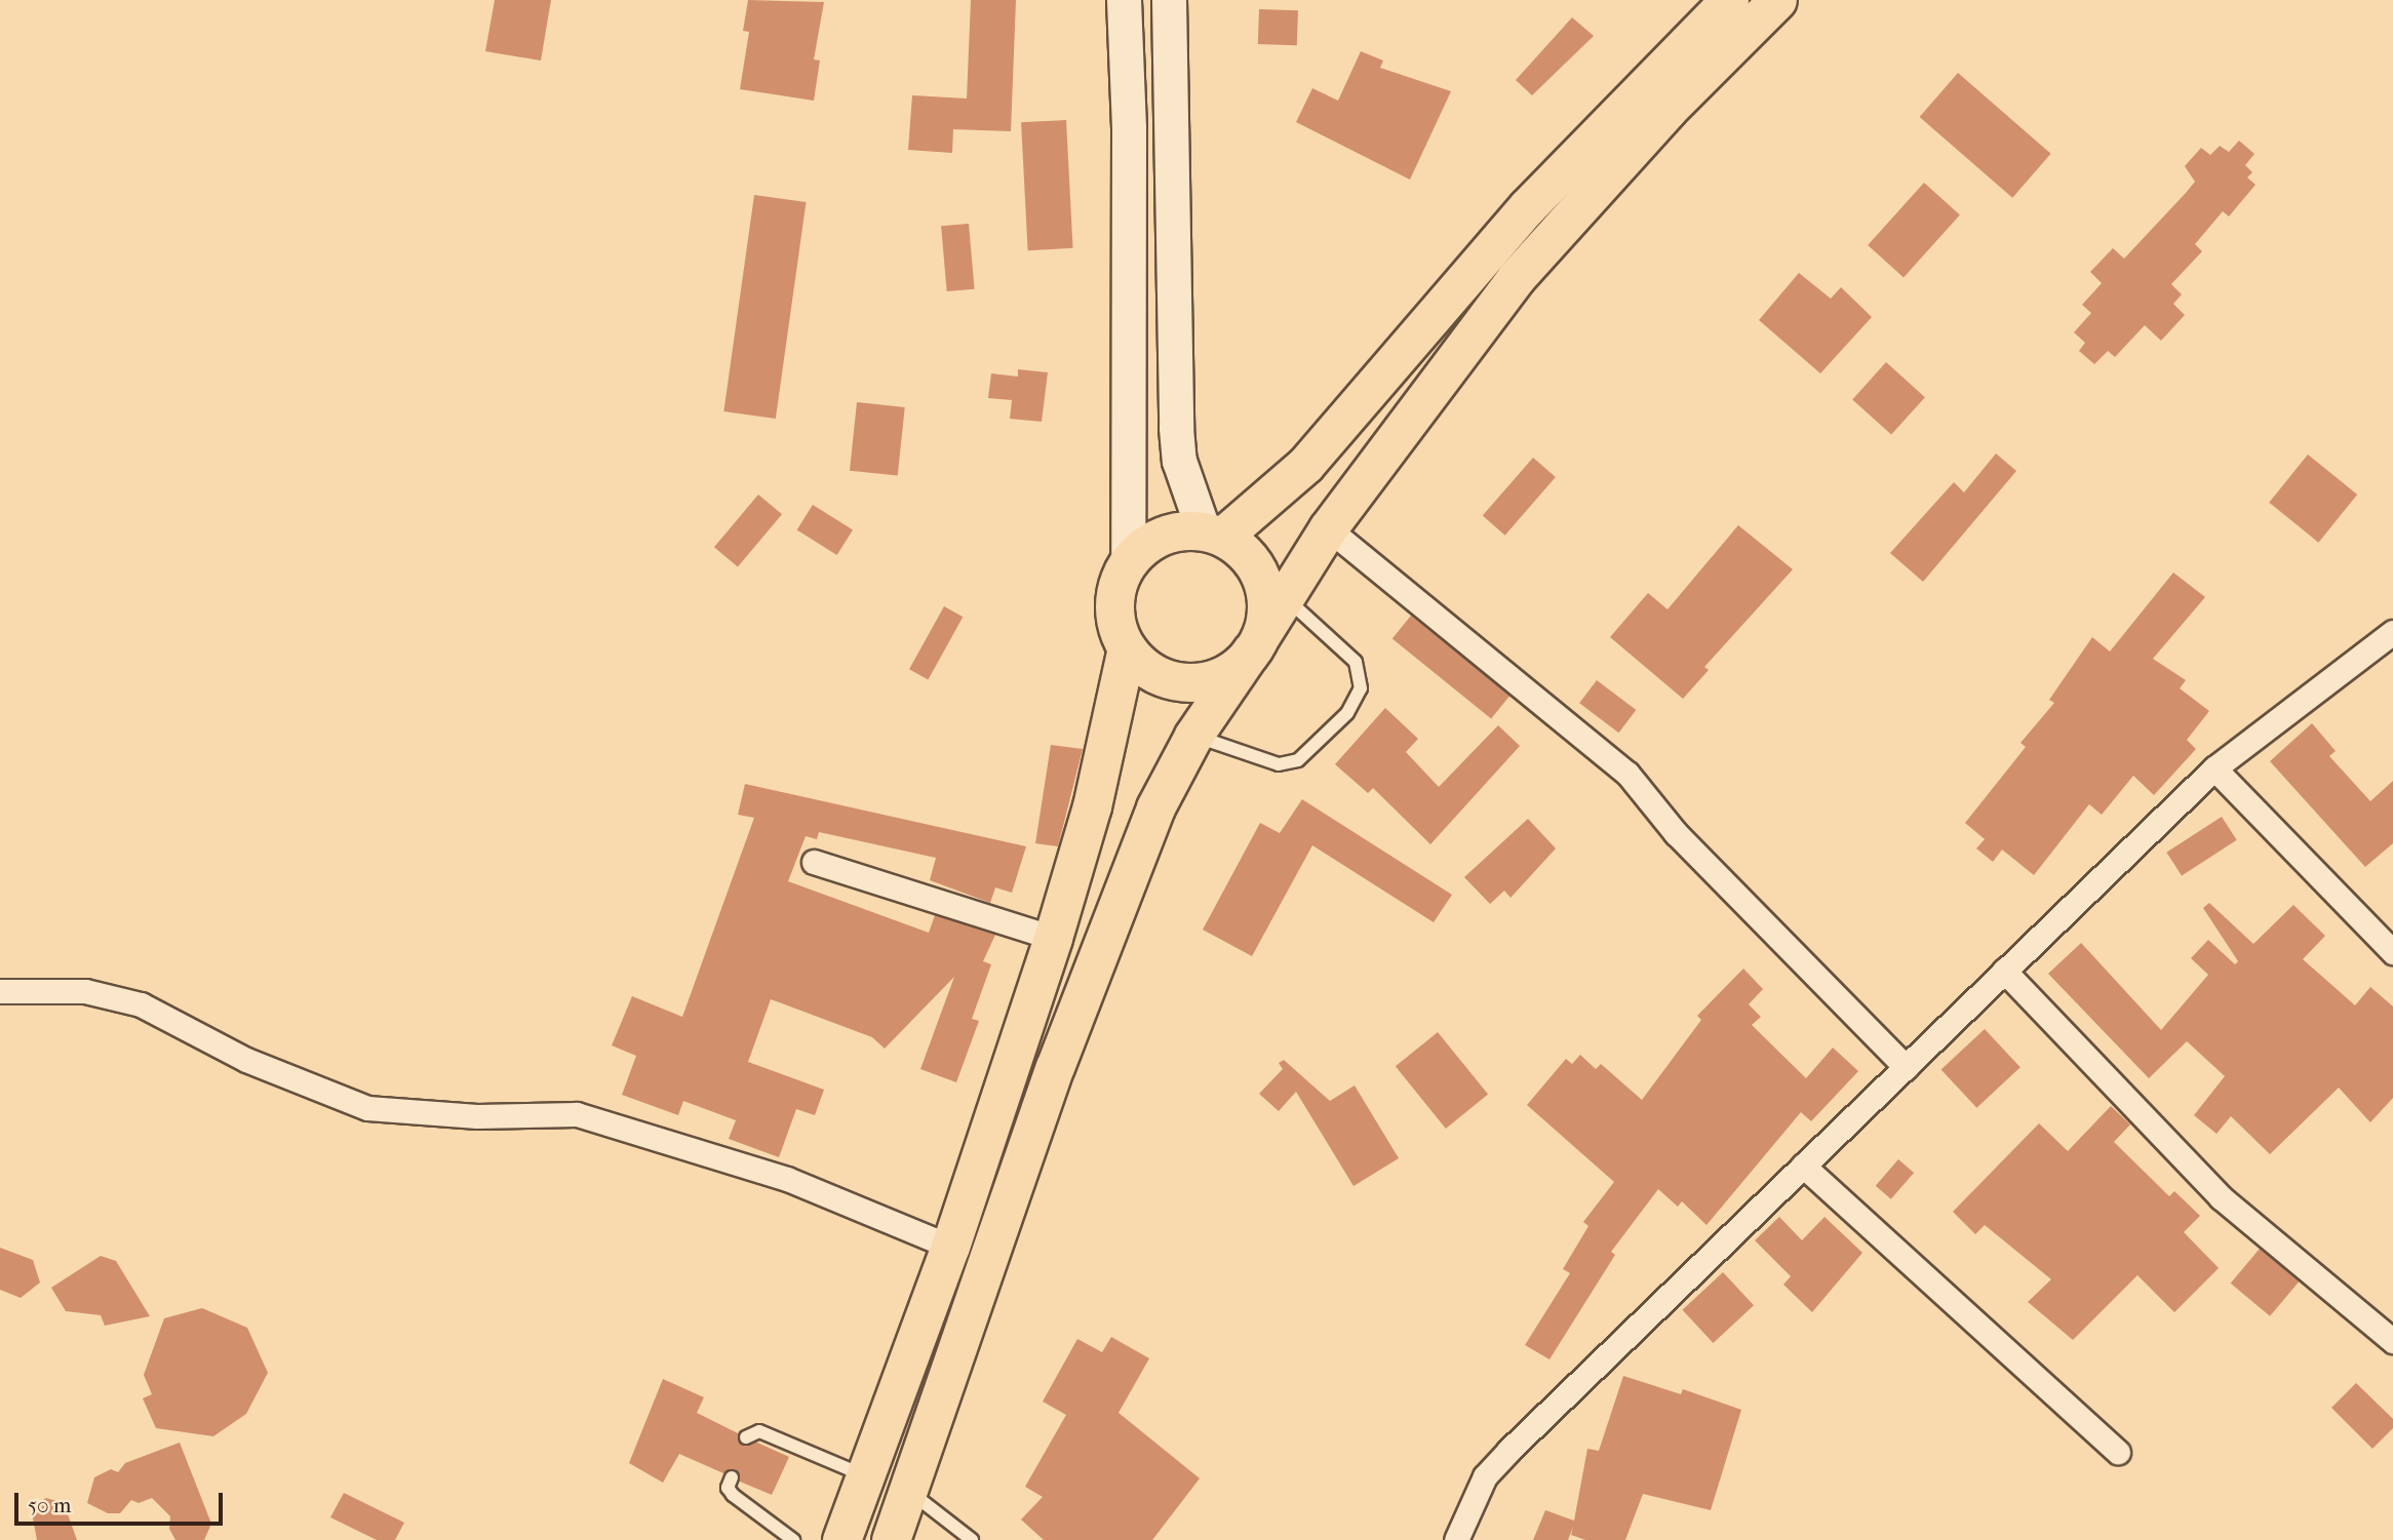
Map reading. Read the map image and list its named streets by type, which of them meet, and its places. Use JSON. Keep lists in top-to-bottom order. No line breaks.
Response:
{"scale_bar":"50 m"}
